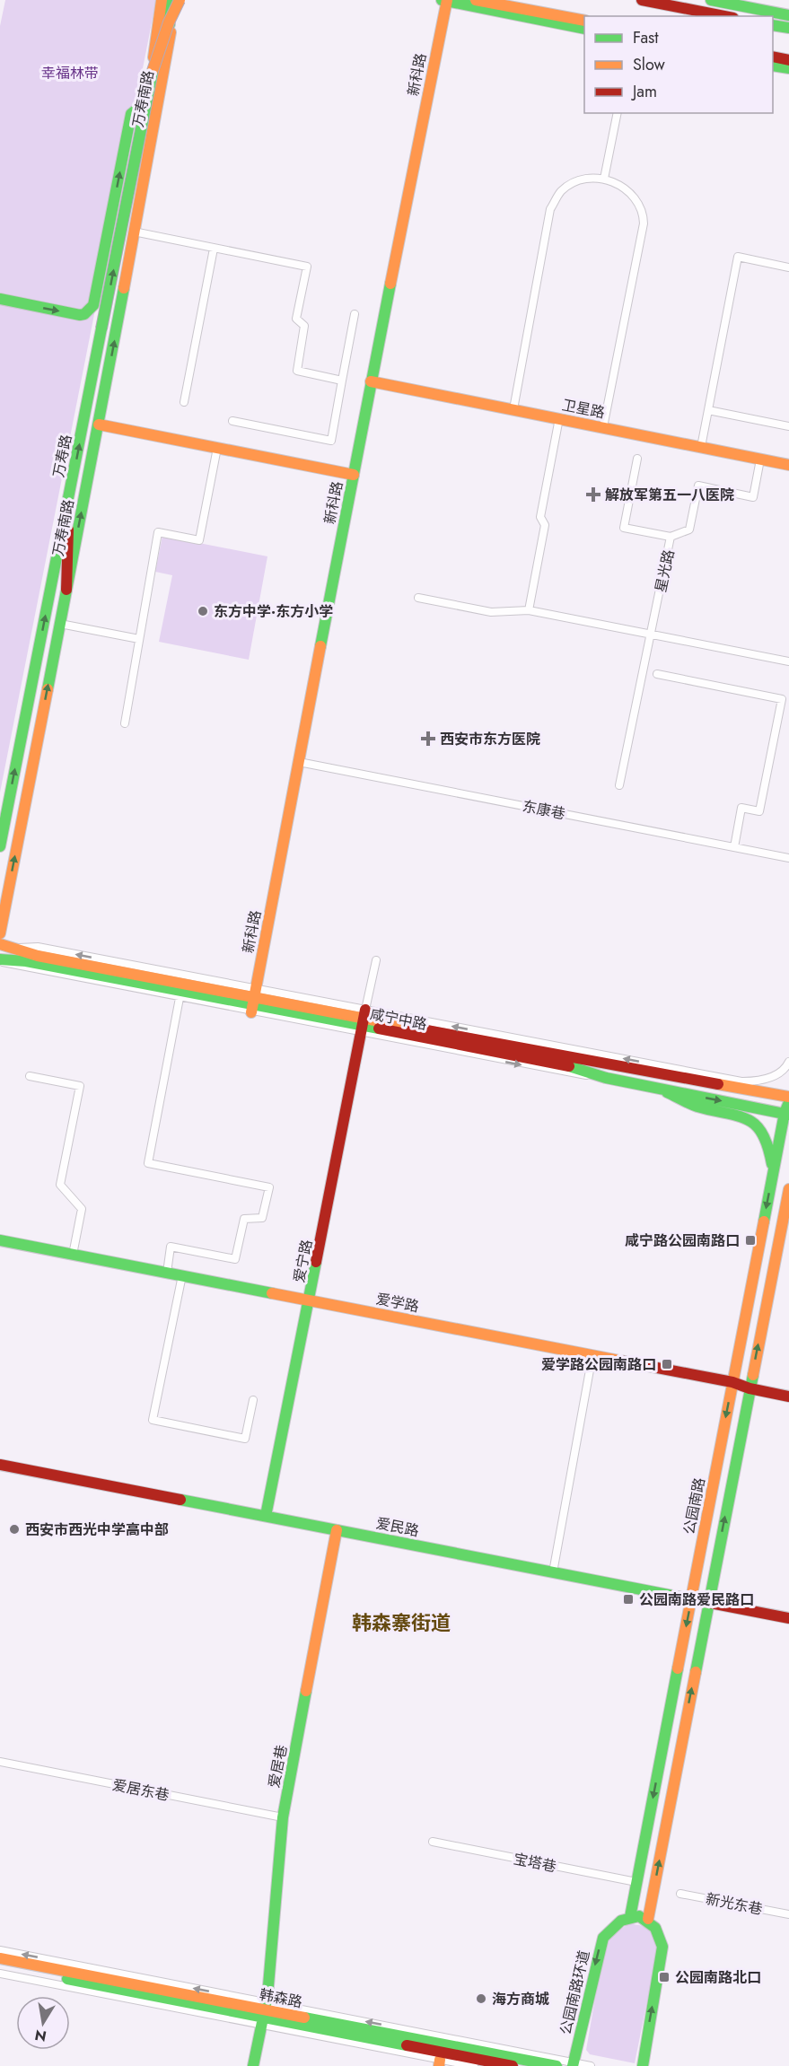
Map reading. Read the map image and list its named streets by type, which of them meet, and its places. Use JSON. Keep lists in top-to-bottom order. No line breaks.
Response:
{"streets":{"main road":["新科路","万寿南路","卫星路","万寿路","咸宁中路","爱宁路","爱学路","公园南路","爱民路","爱居巷","公园南路环道","韩森路"],"street":["星光路","东康巷","爱居东巷","宝塔巷","新光东巷"]},"crossings":[["新科路","卫星路"],["新科路","东康巷"],["新科路","咸宁中路"],["卫星路","星光路"],["咸宁中路","爱宁路"],["咸宁中路","公园南路"],["爱宁路","爱学路"],["爱宁路","爱民路"],["爱学路","公园南路"],["公园南路","爱民路"],["公园南路","宝塔巷"],["公园南路","公园南路环道"],["爱民路","爱居巷"],["爱居巷","爱居东巷"],["爱居巷","韩森路"]],"one_way":["万寿南路","万寿路"],"districts":["韩森寨街道"],"parks":["幸福林带"],"places":{"health":["解放军第五一八医院","西安市东方医院"],"other":["东方中学·东方小学","西安市西光中学高中部","海方商城"],"transit":["咸宁路公园南路口","爱学路公园南路口","公园南路爱民路口","公园南路北口"]},"legend":["Fast","Slow","Jam"],"north":"bottom"}
